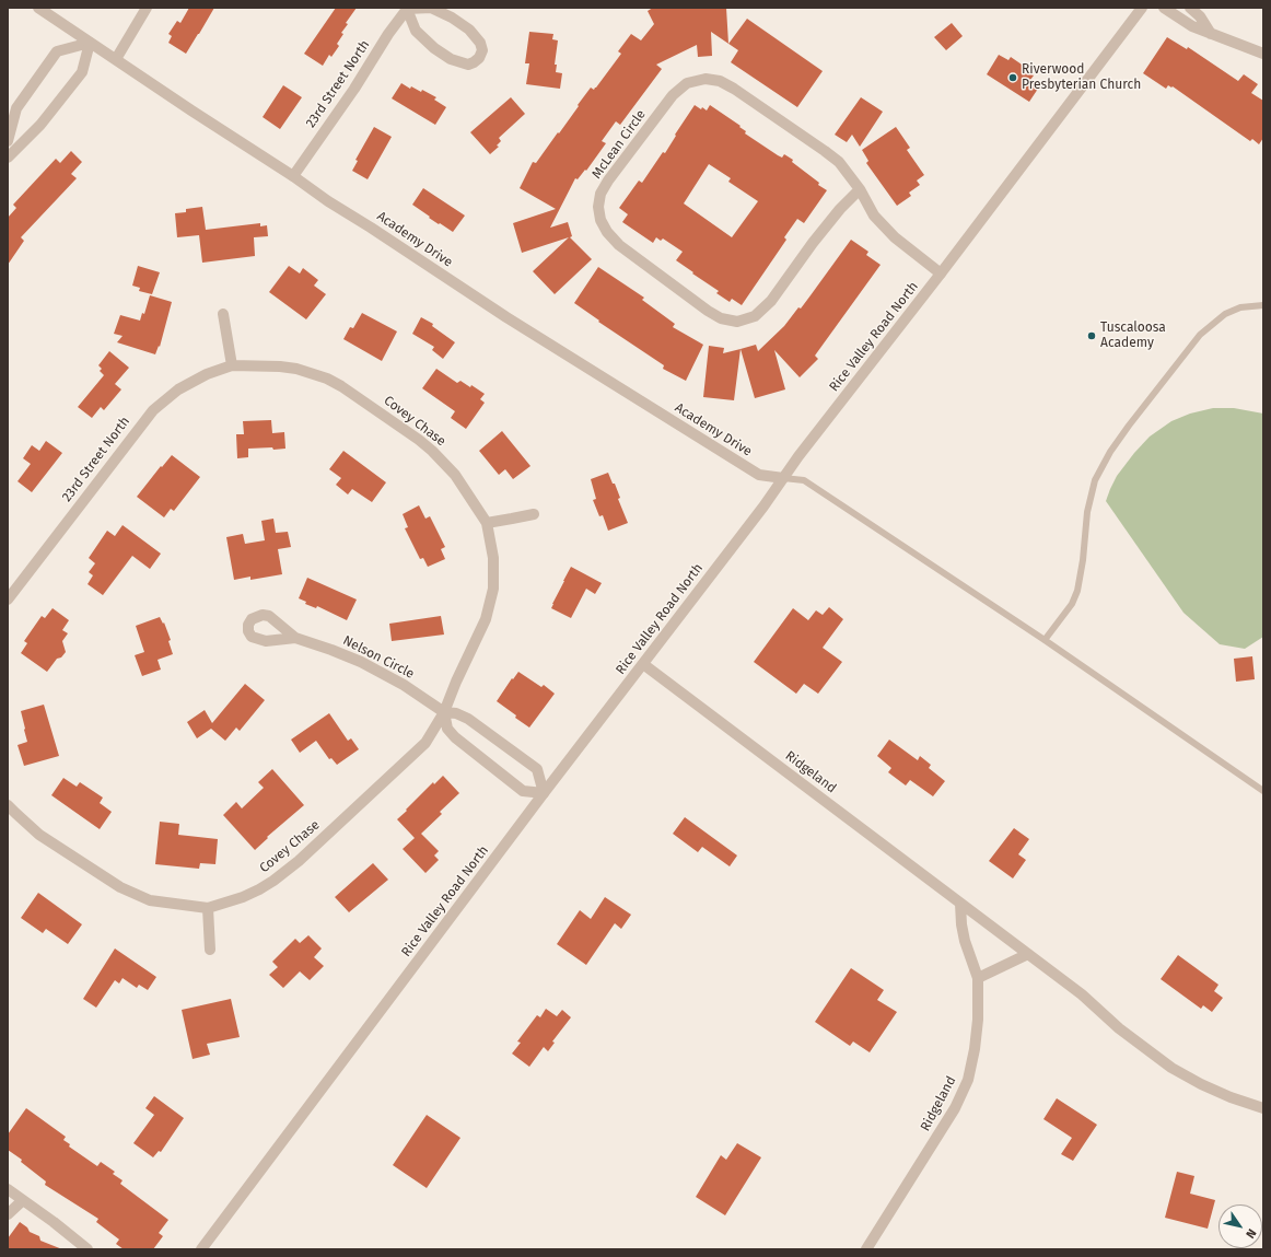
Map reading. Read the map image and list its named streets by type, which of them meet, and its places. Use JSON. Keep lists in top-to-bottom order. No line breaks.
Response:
{"streets":{"street":["23rd Street North","McLean Circle","Academy Drive","Rice Valley Road North","Covey Chase","Nelson Circle","Ridgeland"]},"crossings":[["23rd Street North","Academy Drive"],["23rd Street North","Covey Chase"],["McLean Circle","Rice Valley Road North"],["Academy Drive","Rice Valley Road North"],["Rice Valley Road North","Ridgeland"],["Covey Chase","Nelson Circle"]],"places":["Riverwood Presbyterian Church","Tuscaloosa Academy"],"north":"bottom right"}
